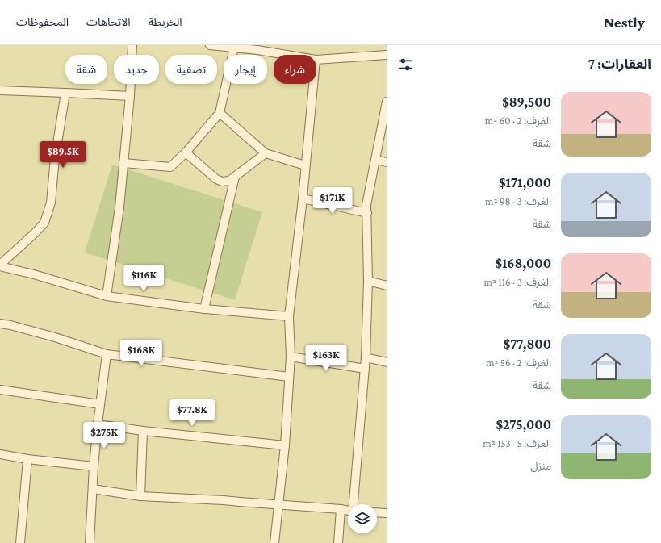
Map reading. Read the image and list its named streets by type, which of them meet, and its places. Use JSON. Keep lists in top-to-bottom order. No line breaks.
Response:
{"page":{"header":"Nestly","nav":["الخريطة","الاتجاهات","المحفوظات"],"heading":"العقارات: 7","chip":["شراء","إيجار","تصفية","جديد","شقة"],"list":[{"name":"$89,500","note":"الغرف: 2 · 60 m² · شقة"},{"name":"$171,000","note":"الغرف: 3 · 98 m² · شقة"},{"name":"$168,000","note":"الغرف: 3 · 116 m² · شقة"},{"name":"$77,800","note":"الغرف: 2 · 56 m² · شقة"},{"name":"$275,000","note":"الغرف: 5 · 153 m² · منزل"}],"price":["$89.5K","$171K","$116K","$168K","$163K","$77.8K","$275K"]}}
